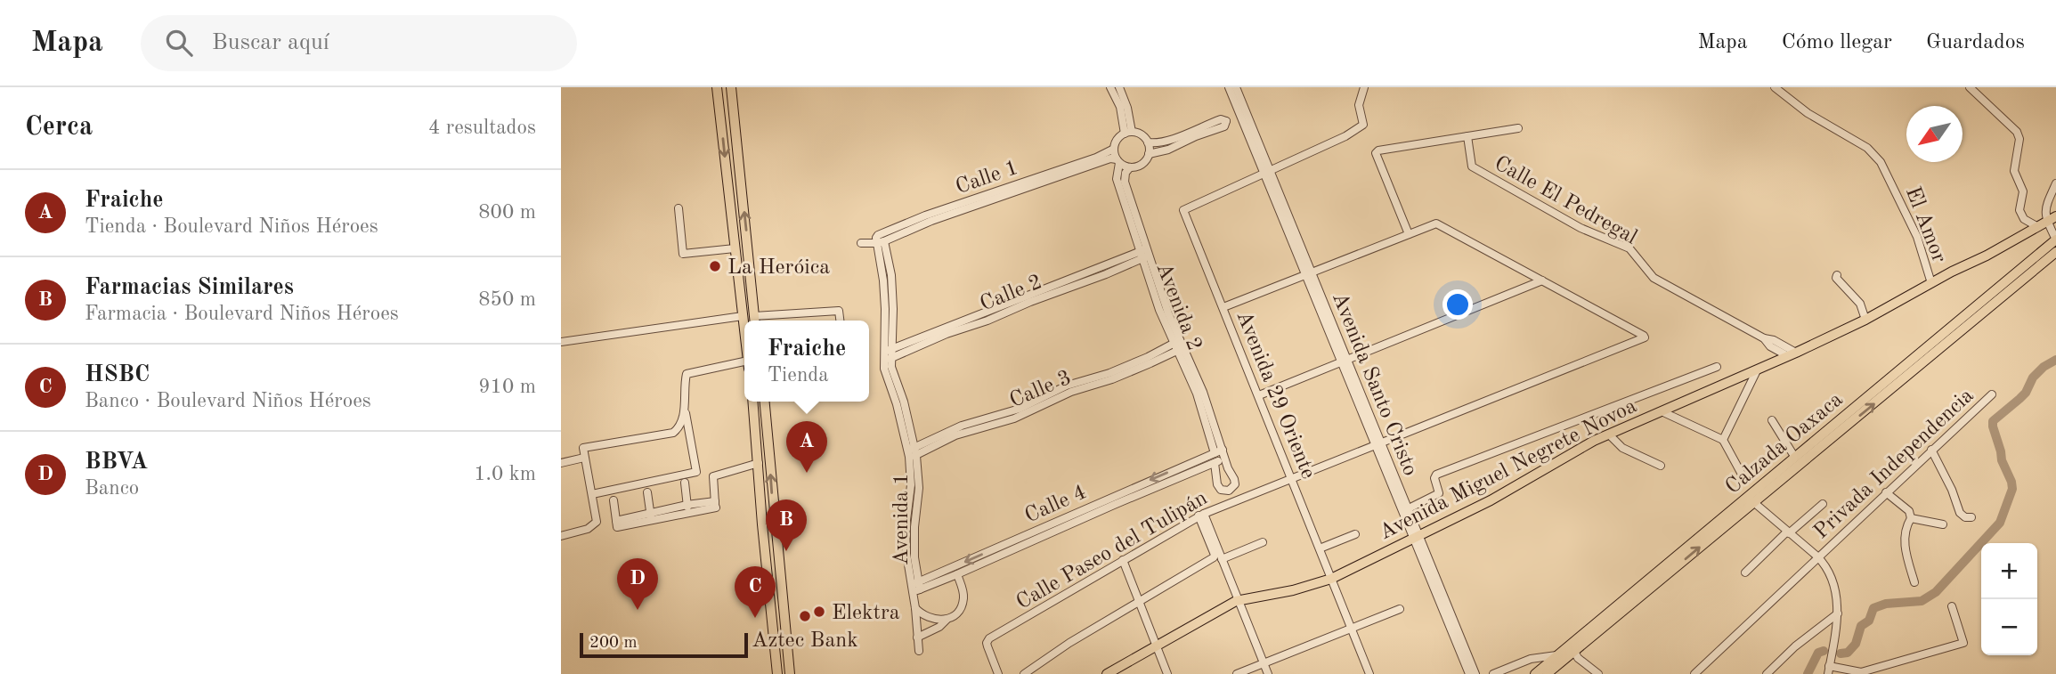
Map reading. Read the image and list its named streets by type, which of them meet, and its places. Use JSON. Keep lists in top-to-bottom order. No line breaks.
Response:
{"streets":{"main road":["Calzada Oaxaca","Avenida Miguel Negrete Novoa"],"street":["Calle 1","Calle El Pedregal","El Amor","Calle 2","Avenida 2","Avenida Santo Cristo","Calle 3","Avenida 29 Oriente","Privada Independencia","Calle 4","Avenida 1","Calle Paseo del Tulipán"]},"crossings":[["Calle 1","Avenida 2"],["Calle 1","Avenida 1"],["Calle El Pedregal","Avenida Miguel Negrete Novoa"],["El Amor","Avenida Miguel Negrete Novoa"],["Calle 2","Avenida 2"],["Calle 2","Avenida 1"],["Avenida 2","Calle 3"],["Avenida 2","Calle 4"],["Avenida Santo Cristo","Avenida 29 Oriente"],["Avenida Santo Cristo","Avenida Miguel Negrete Novoa"],["Avenida Santo Cristo","Calle Paseo del Tulipán"],["Calle 3","Avenida 1"],["Avenida 29 Oriente","Avenida Miguel Negrete Novoa"],["Avenida 29 Oriente","Calle Paseo del Tulipán"],["Calle 4","Avenida 1"]],"places":["La Heróica","Elektra","Aztec Bank"],"scale_bar":"200 m","north":"bottom left","page":{"header":"Mapa","search":"Buscar aquí","nav":["Mapa","Cómo llegar","Guardados"],"heading":["Cerca","4 resultados"],"list":[{"mark":"A","name":"Fraiche","note":"Tienda · Boulevard Niños Héroes","value":"800 m"},{"mark":"B","name":"Farmacias Similares","note":"Farmacia · Boulevard Niños Héroes","value":"850 m"},{"mark":"C","name":"HSBC","note":"Banco · Boulevard Niños Héroes","value":"910 m"},{"mark":"D","name":"BBVA","note":"Banco","value":"1.0 km"}],"popup":["Fraiche","Tienda"],"pins":["A","B","D","C"],"map_buttons":["+","−"],"scale":"200 m"}}
